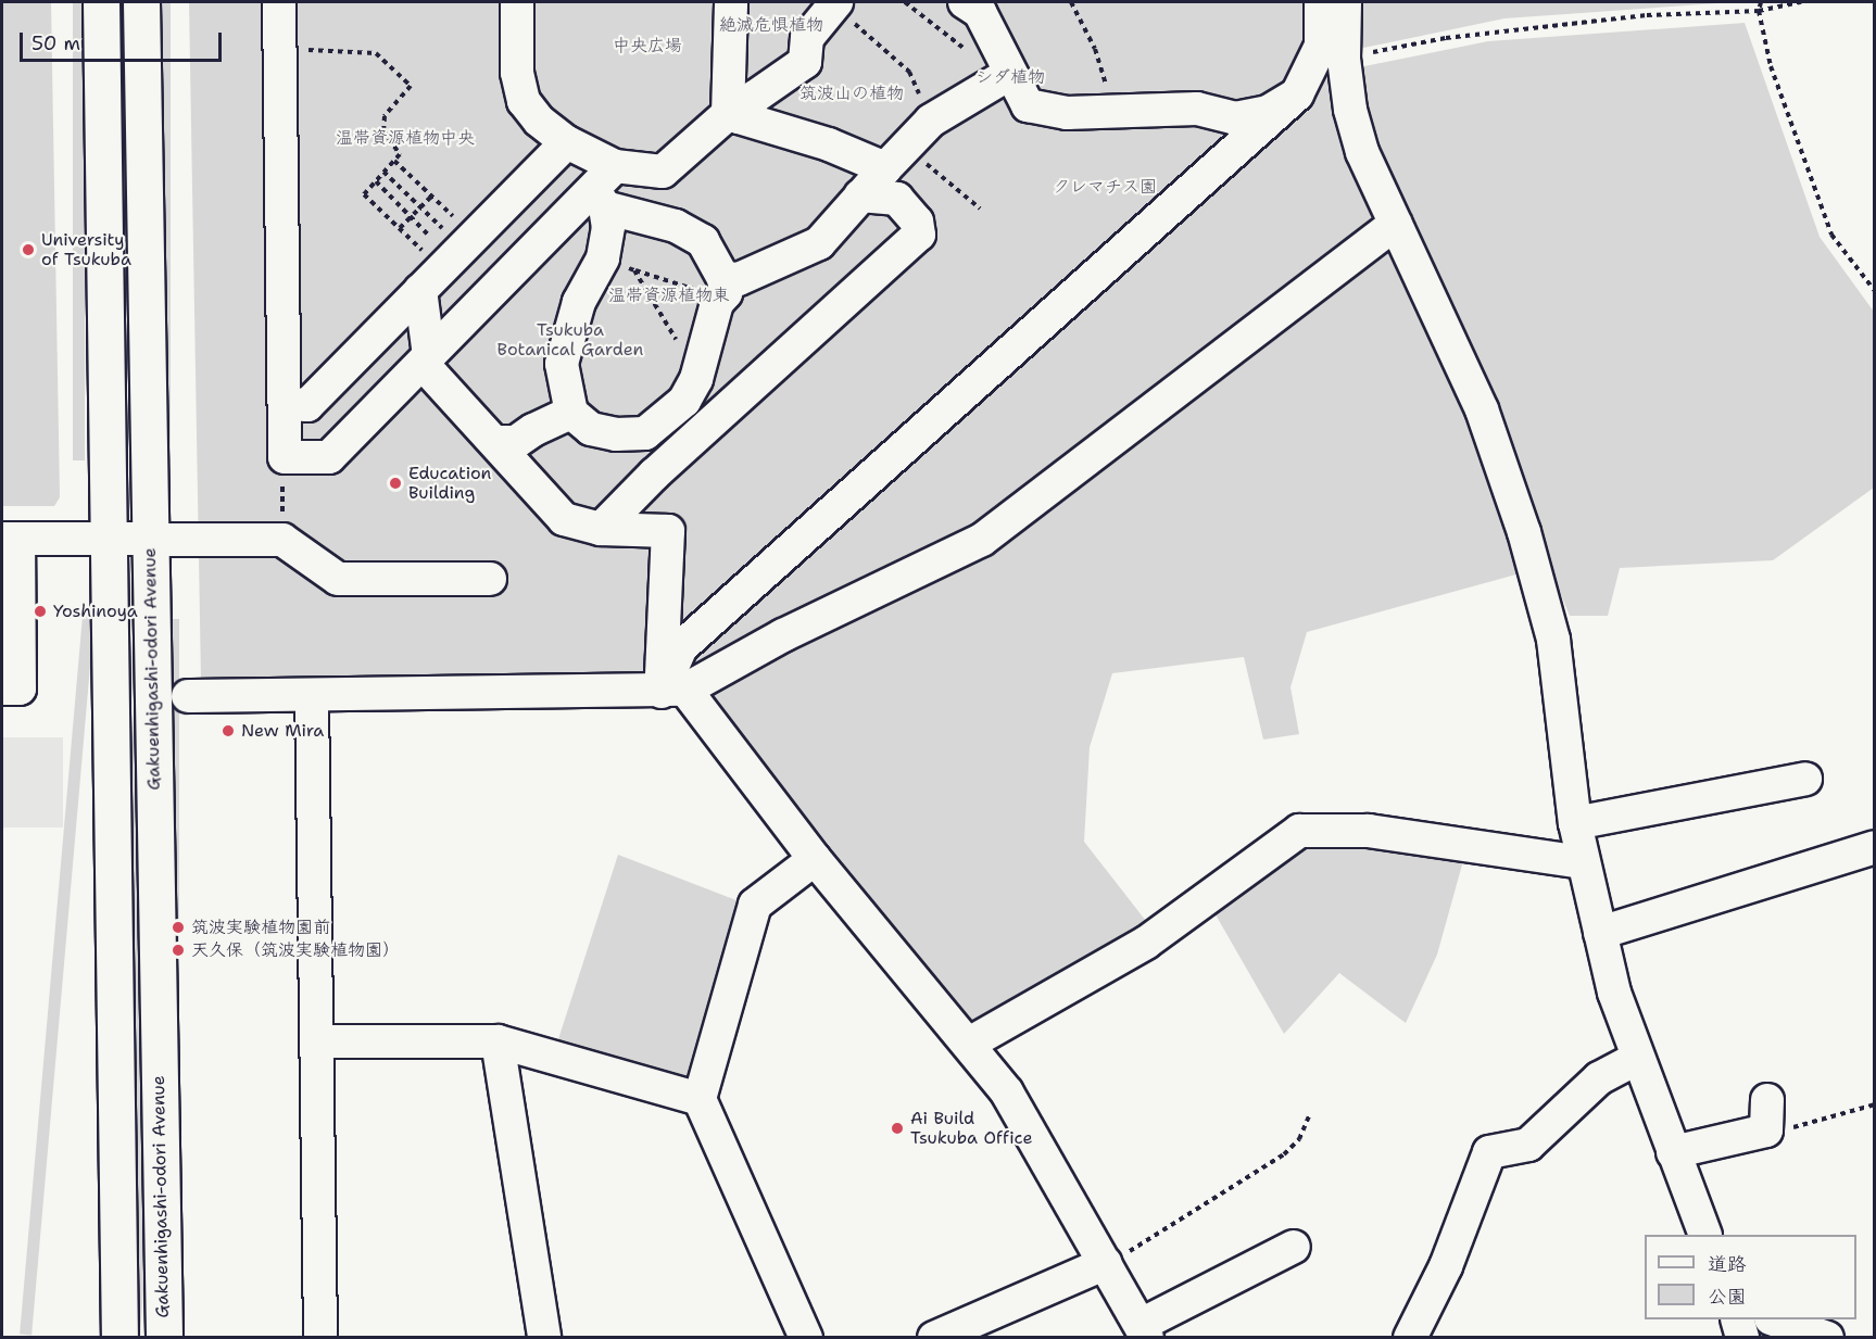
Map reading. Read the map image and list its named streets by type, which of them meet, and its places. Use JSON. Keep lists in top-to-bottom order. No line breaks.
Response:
{"streets":{"main road":["Gakuenhigashi-odori Avenue"]},"parks":["絶滅危惧植物","中央広場","シダ植物","筑波山の植物","温帯資源植物中央","クレマチス園","温帯資源植物東","Tsukuba Botanical Garden"],"places":["University of Tsukuba","Education Building","Yoshinoya","New Mira","筑波実験植物園前","天久保（筑波実験植物園）","Ai Build Tsukuba Office"],"legend":["道路","公園"],"scale_bar":"50 m"}
